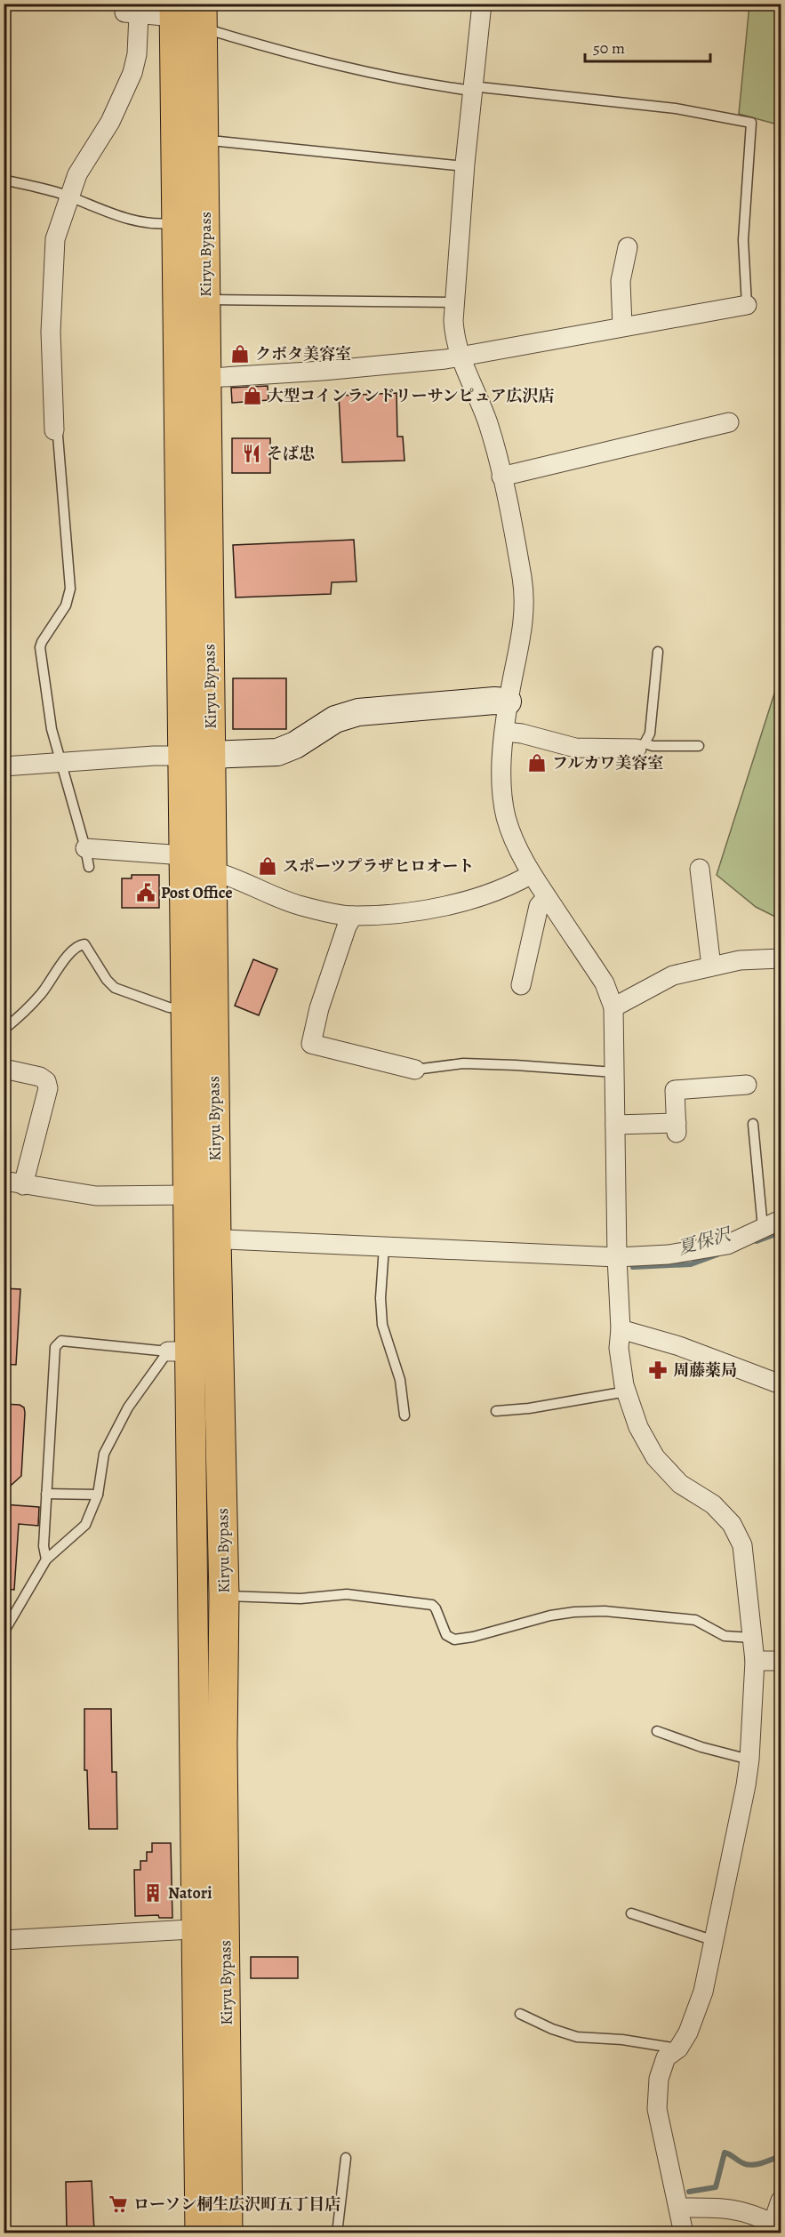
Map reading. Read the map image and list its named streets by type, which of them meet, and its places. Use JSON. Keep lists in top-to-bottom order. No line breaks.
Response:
{"streets":{"highway":["Kiryu Bypass"]},"water":["夏保沢"],"places":{"shop":["クボタ美容室","大型コインランドリーサンピュア広沢店","フルカワ美容室","スポーツプラザヒロオート"],"restaurant":["そば忠"],"public building":["Post Office"],"pharmacy":["周藤薬局"],"building":["Natori"],"supermarket":["ローソン桐生広沢町五丁目店"]},"scale_bar":"50 m"}
